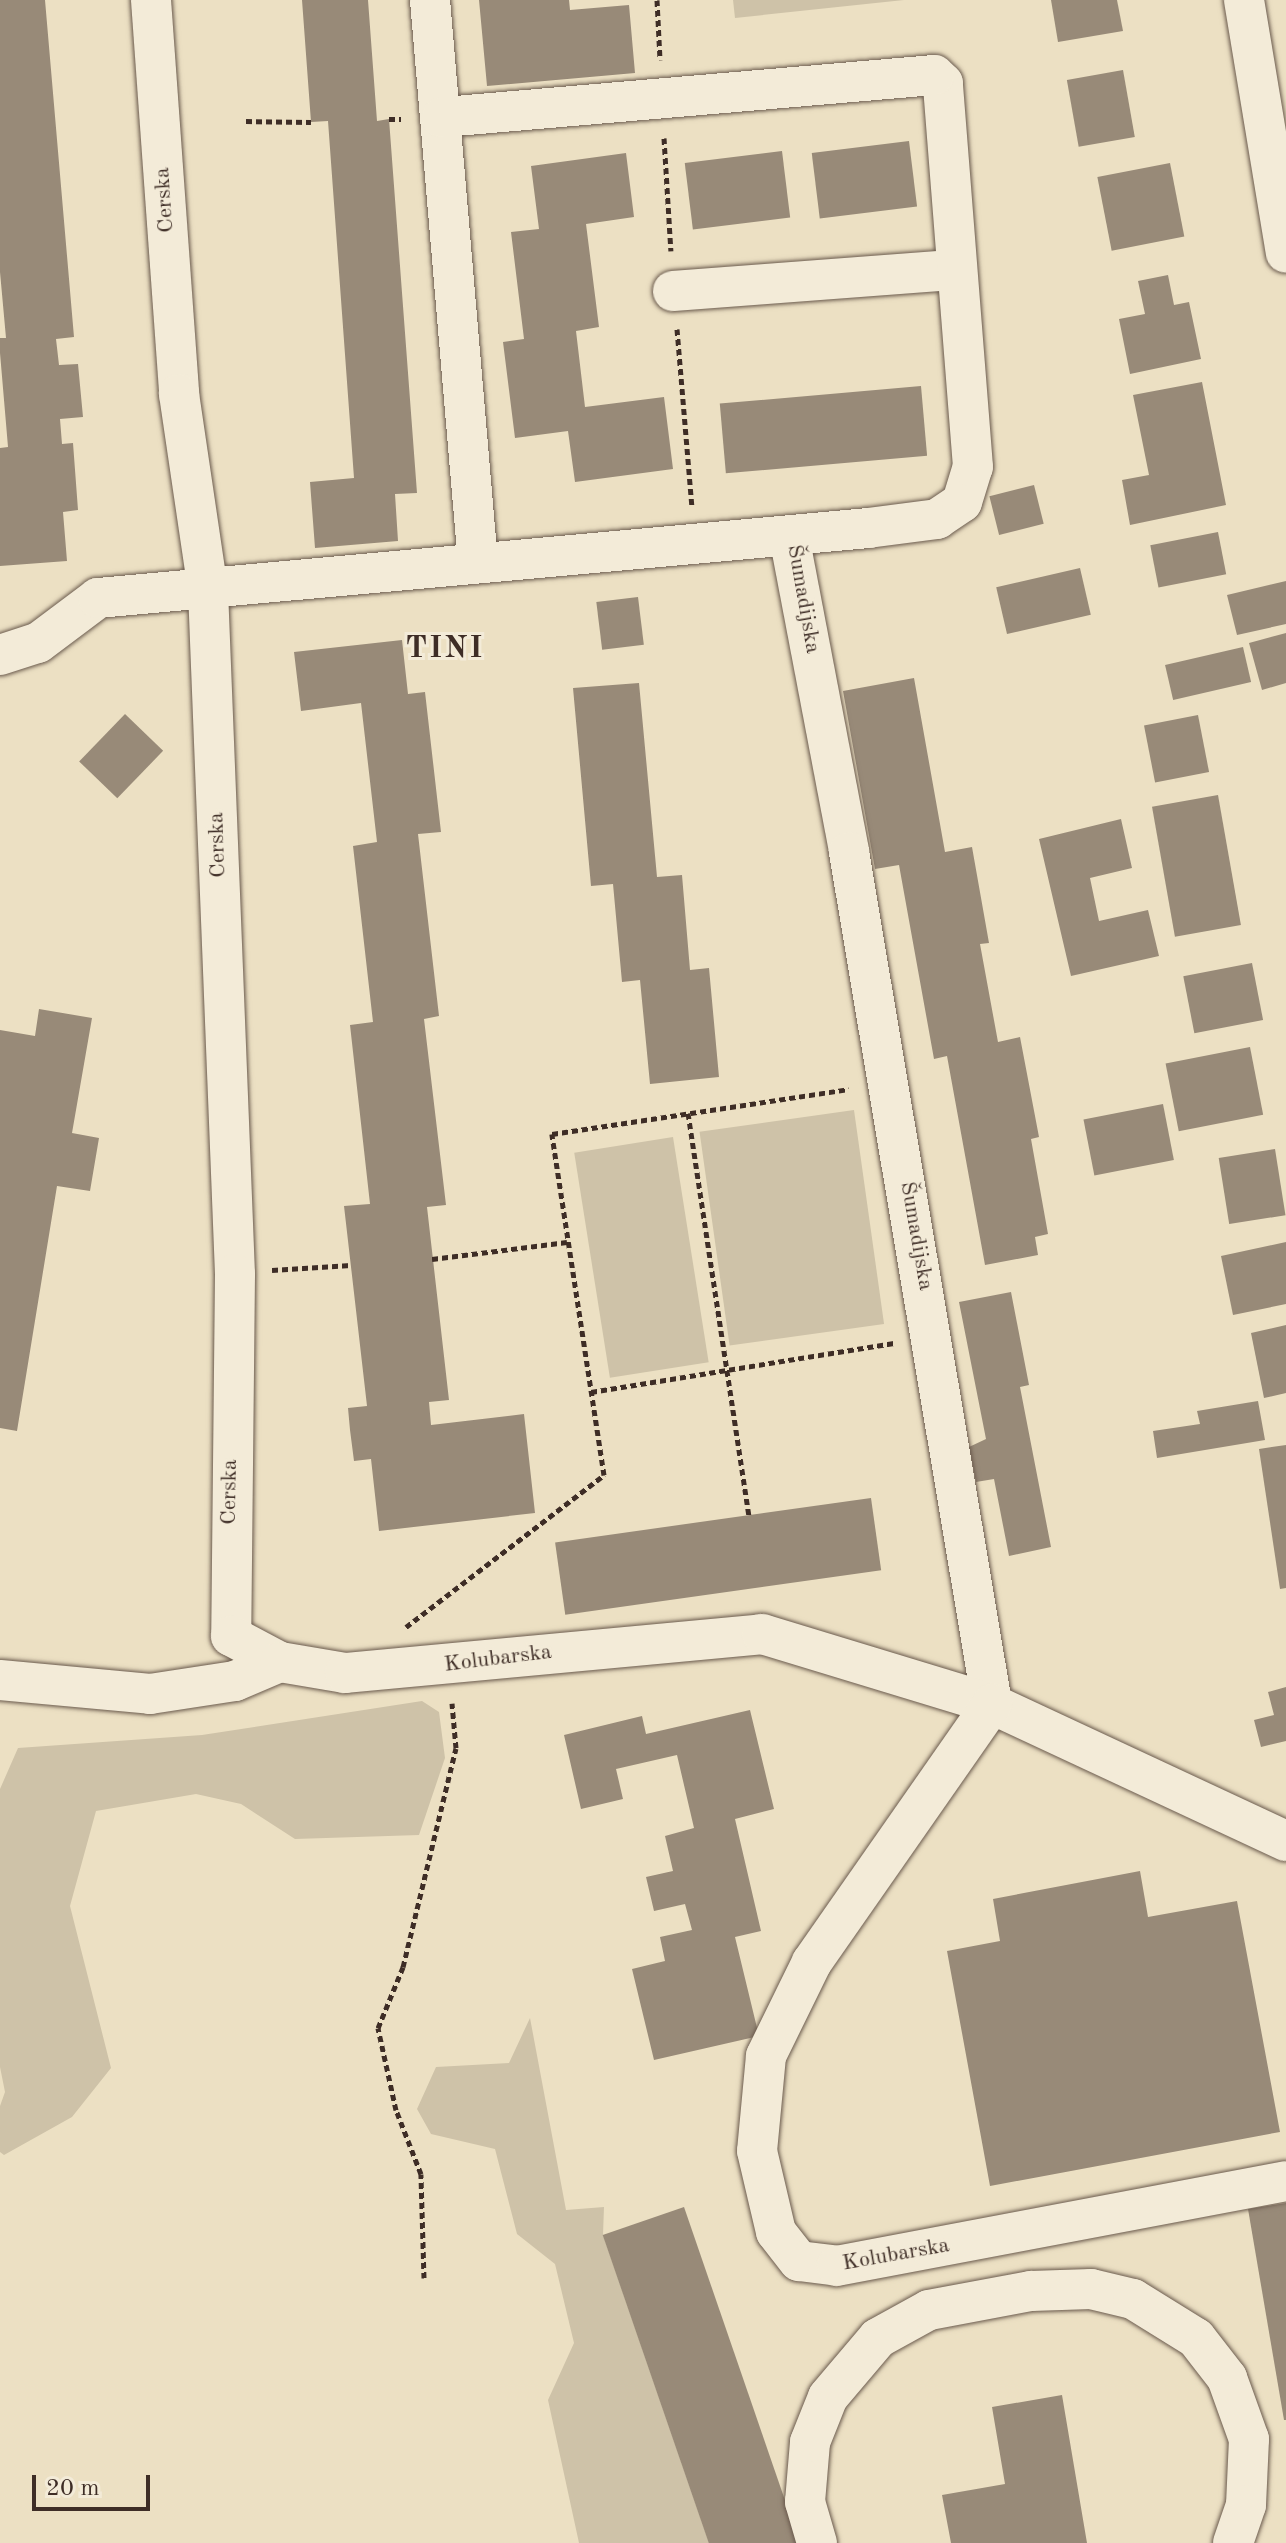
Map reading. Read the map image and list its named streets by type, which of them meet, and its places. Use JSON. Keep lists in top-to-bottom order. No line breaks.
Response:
{"streets":{"street":["Cerska","Šumadijska","Kolubarska"]},"crossings":[["Cerska","Kolubarska"],["Šumadijska","Kolubarska"]],"districts":["TINI"],"scale_bar":"20 m"}
